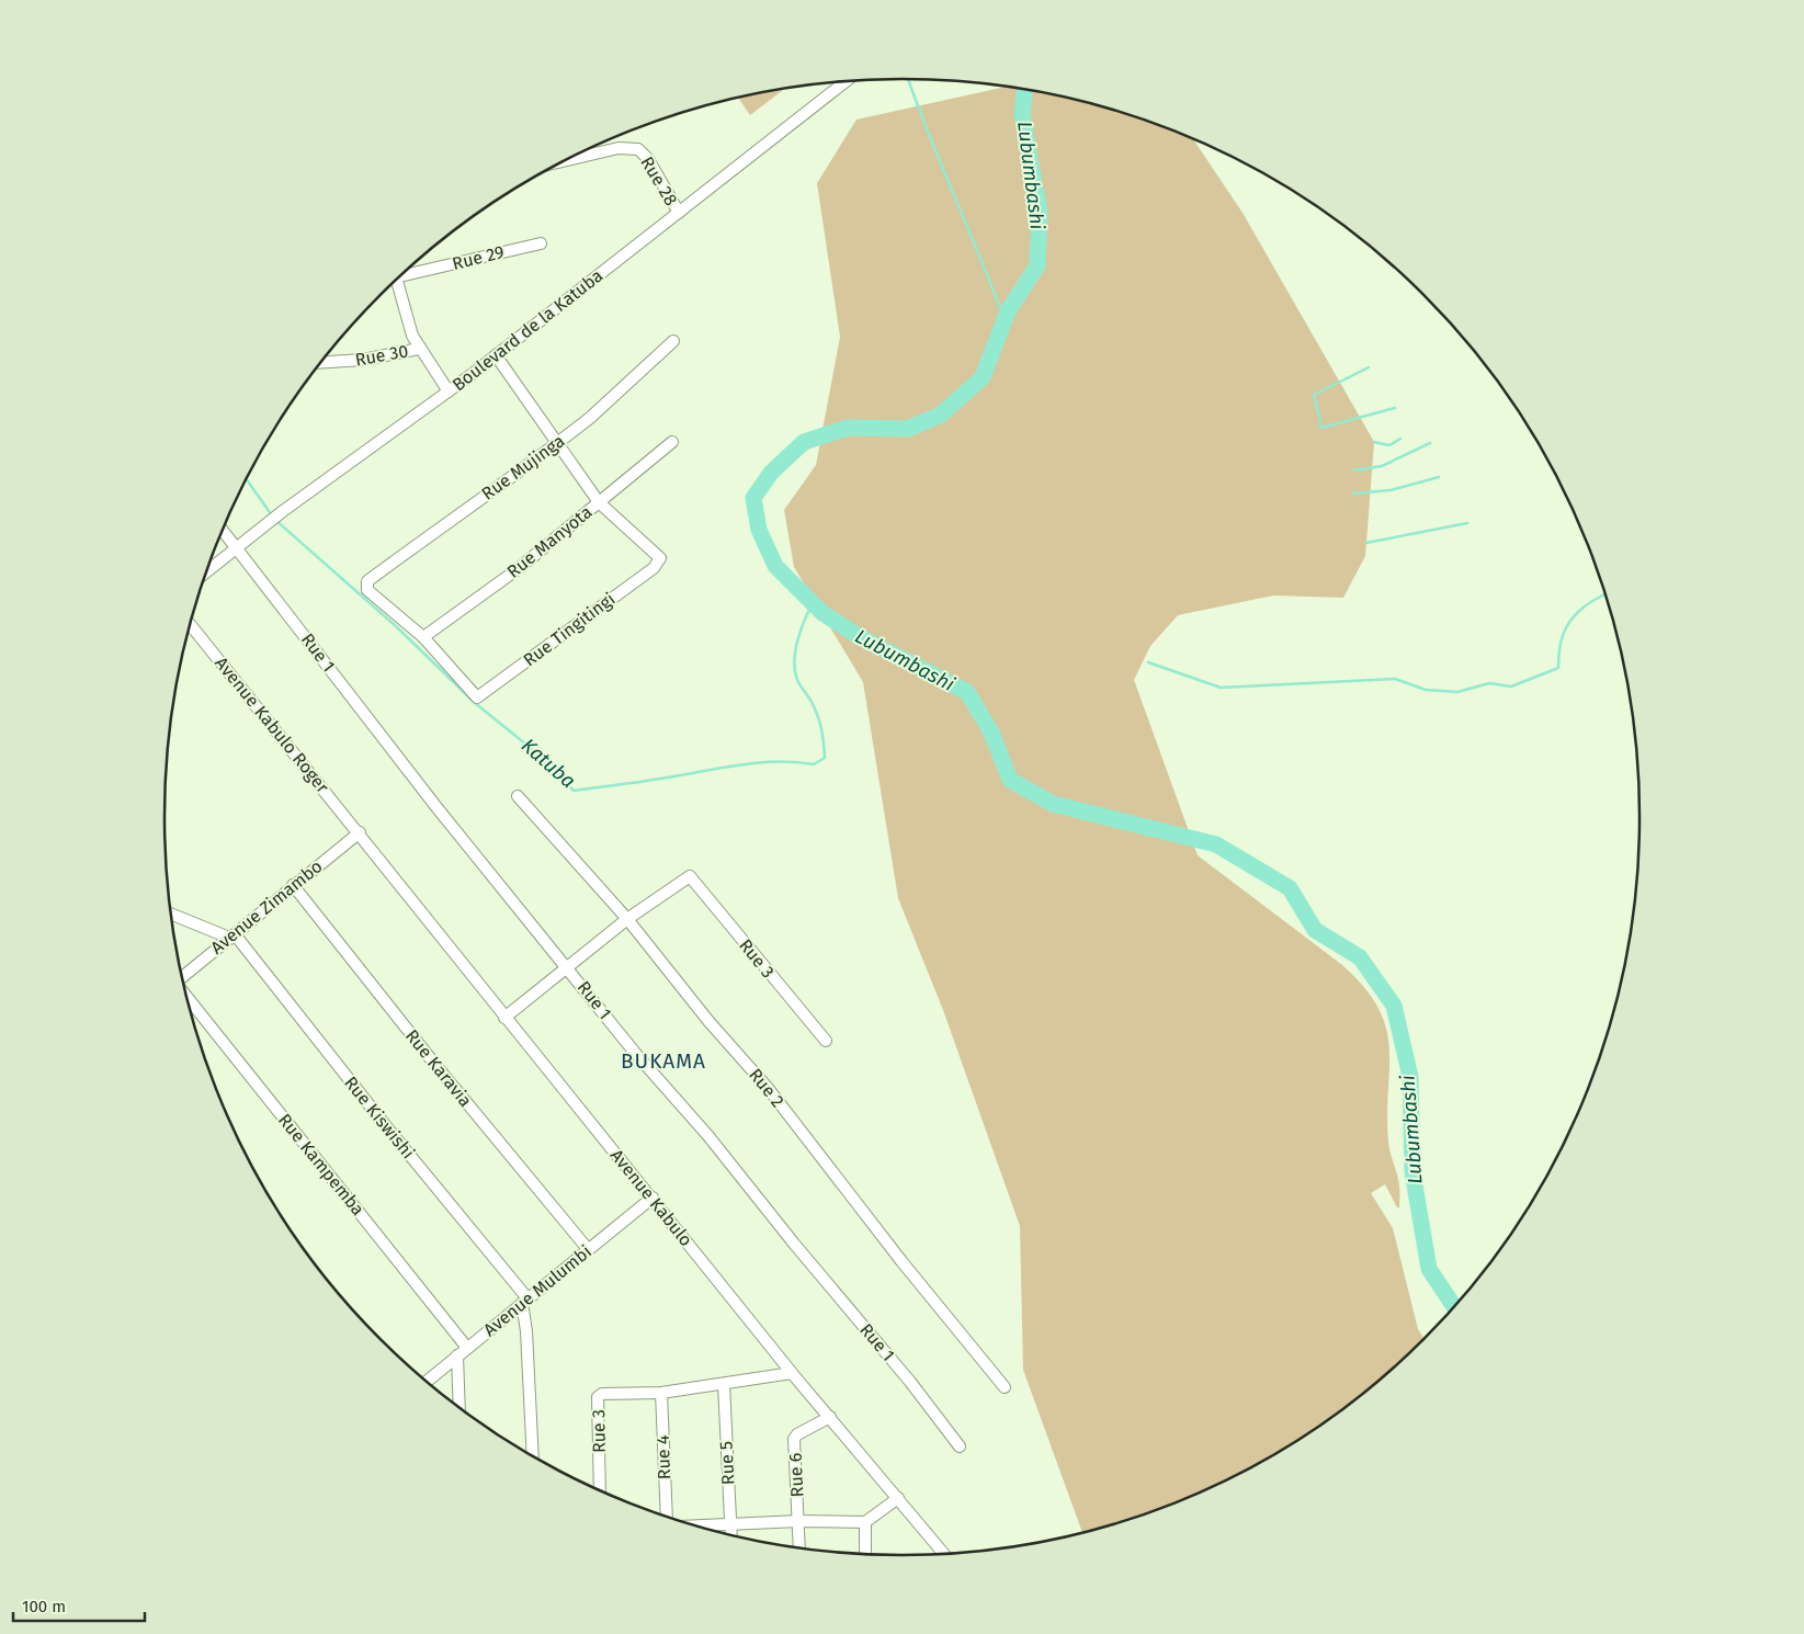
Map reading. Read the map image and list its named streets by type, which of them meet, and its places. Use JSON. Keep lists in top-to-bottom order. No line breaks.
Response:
{"streets":{"street":["Rue 28","Rue 29","Boulevard de la Katuba","Rue 30","Rue Mujinga","Rue Manyota","Rue Tingitingi","Rue 1","Avenue Kabulo Roger","Avenue Zimambo","Rue 3","Rue Karavia","Rue 2","Rue Kiswishi","Rue Kampemba","Avenue Kabulo","Avenue Mulumbi","Rue 4","Rue 5","Rue 6"]},"crossings":[["Rue 28","Boulevard de la Katuba"],["Boulevard de la Katuba","Rue 1"],["Rue Mujinga","Rue Manyota"],["Rue Mujinga","Rue Tingitingi"],["Rue Manyota","Rue Tingitingi"],["Avenue Kabulo Roger","Avenue Zimambo"],["Avenue Kabulo Roger","Avenue Kabulo"],["Avenue Zimambo","Rue Karavia"],["Avenue Zimambo","Rue Kiswishi"],["Avenue Zimambo","Avenue Kabulo"],["Rue 3","Rue 2"],["Rue 3","Rue 4"],["Rue Karavia","Avenue Mulumbi"],["Rue Kiswishi","Avenue Mulumbi"],["Rue Kampemba","Avenue Mulumbi"],["Avenue Kabulo","Avenue Mulumbi"],["Avenue Kabulo","Rue 6"]],"districts":["BUKAMA"],"water":["Lubumbashi","Katuba"],"scale_bar":"100 m"}
